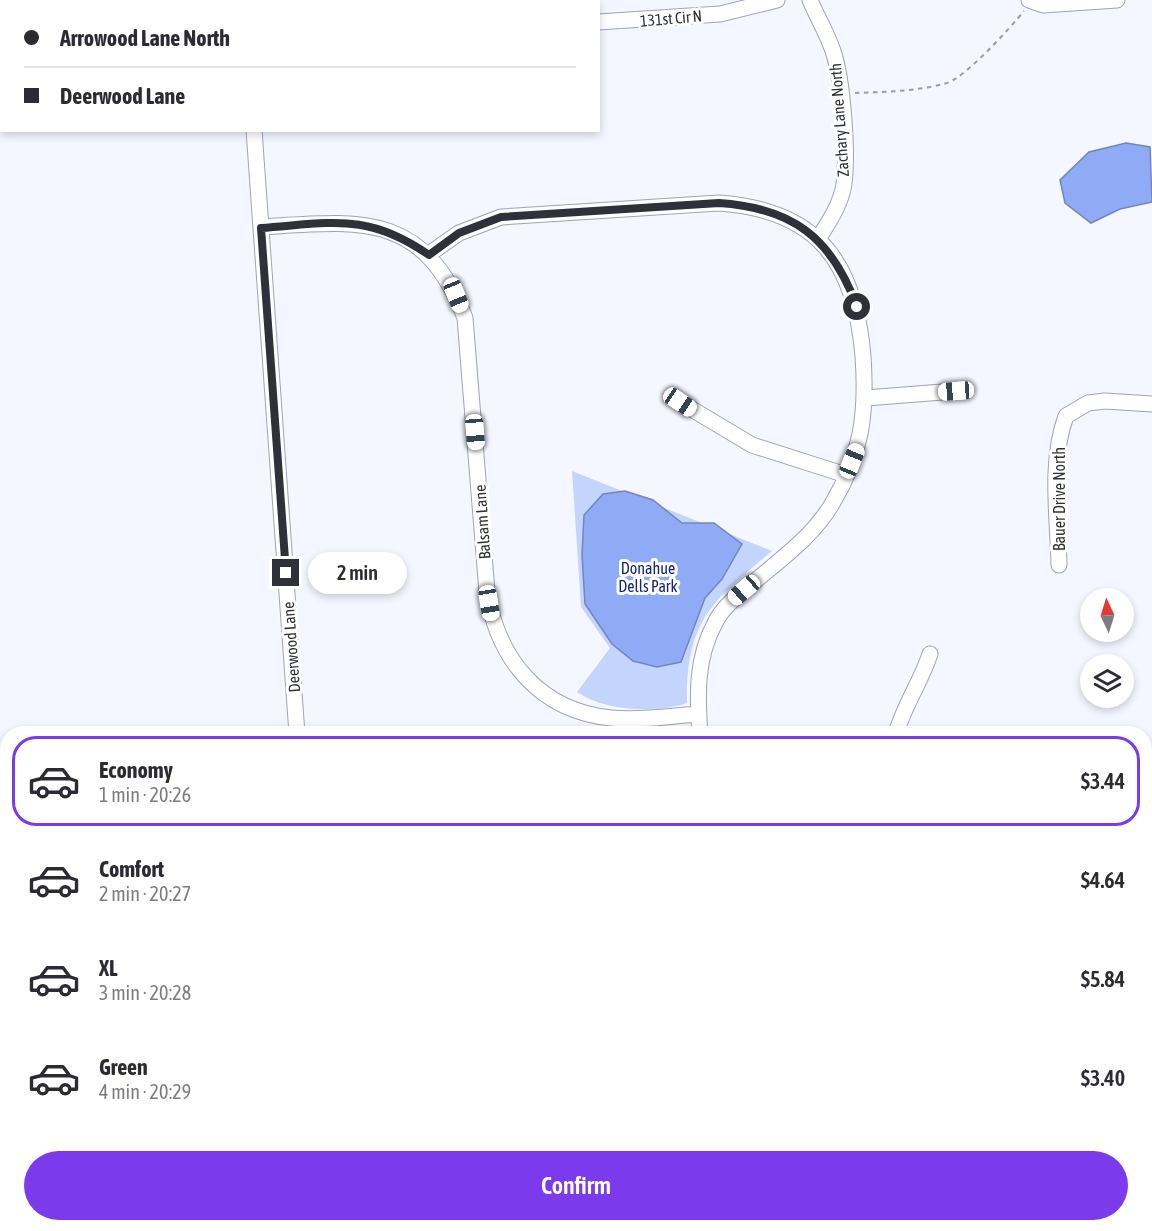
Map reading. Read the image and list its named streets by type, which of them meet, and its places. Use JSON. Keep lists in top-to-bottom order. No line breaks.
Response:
{"streets":{"street":["131st Cir N","Zachary Lane North","Bauer Drive North","Balsam Lane","Deerwood Lane"]},"parks":["Donahue Dells Park"],"north":"top","page":{"banner":["Arrowood Lane North","Deerwood Lane"],"bubble":"2 min","list":[{"name":"Economy","note":"1 min · 20:26","value":"$3.44"},{"name":"Comfort","note":"2 min · 20:27","value":"$4.64"},{"name":"XL","note":"3 min · 20:28","value":"$5.84"},{"name":"Green","note":"4 min · 20:29","value":"$3.40"}],"buttons":"Confirm"}}
